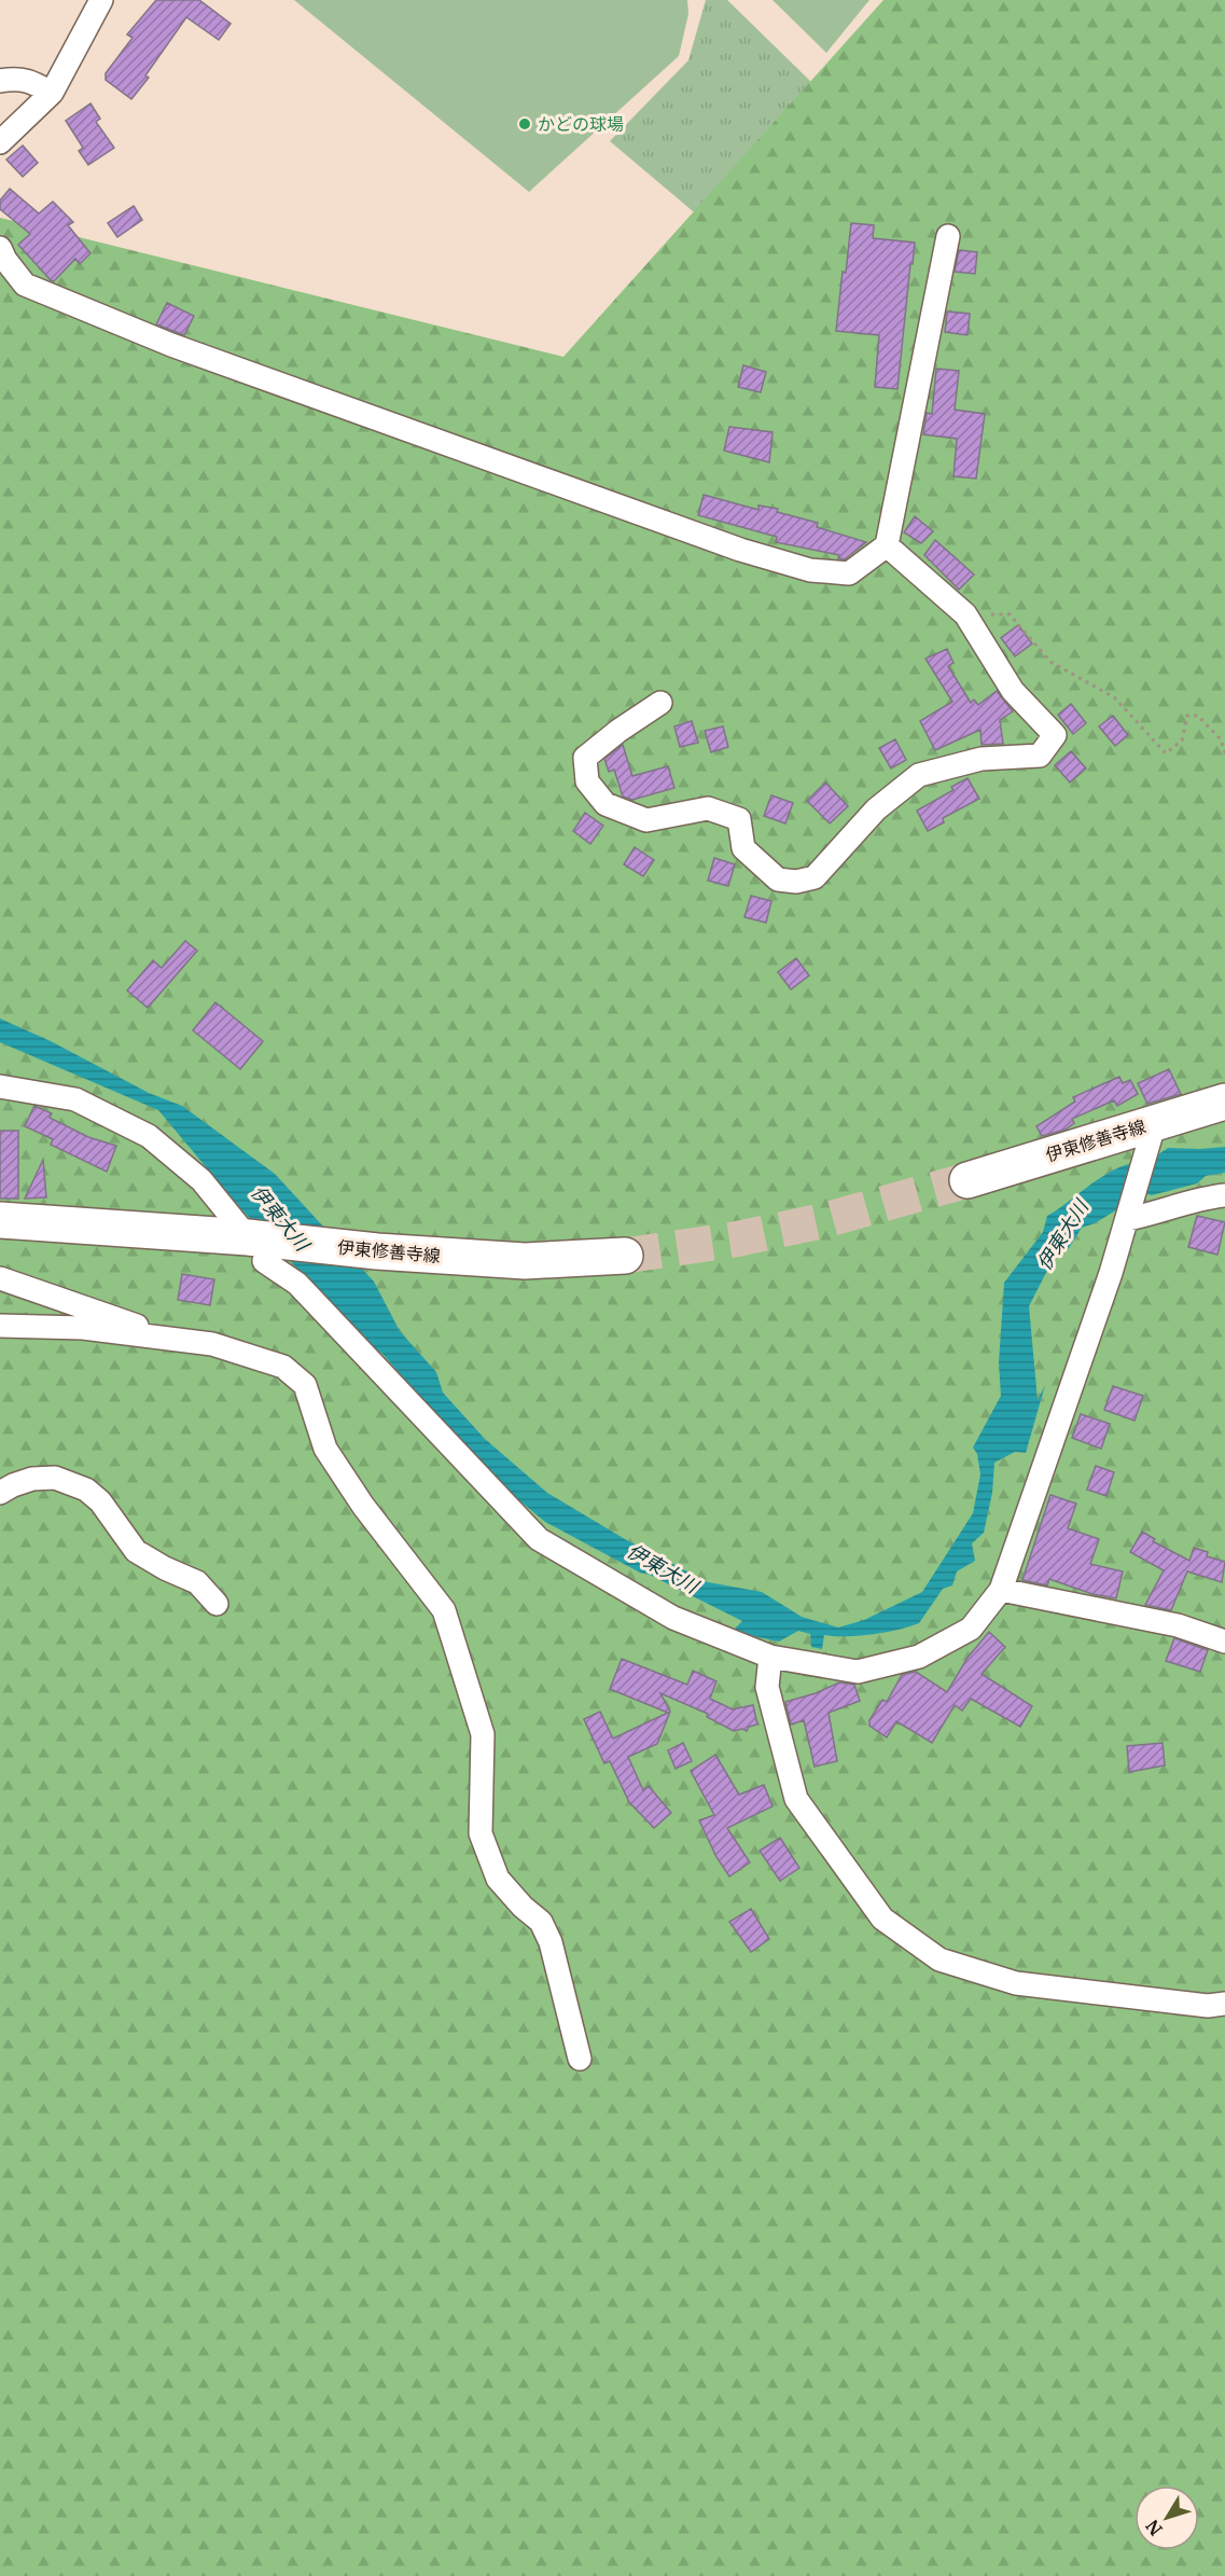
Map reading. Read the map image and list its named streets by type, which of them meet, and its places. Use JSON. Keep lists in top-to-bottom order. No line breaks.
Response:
{"streets":{"main road":["伊東修善寺線"]},"water":["伊東大川"],"places":["かどの球場"],"north":"bottom left"}
